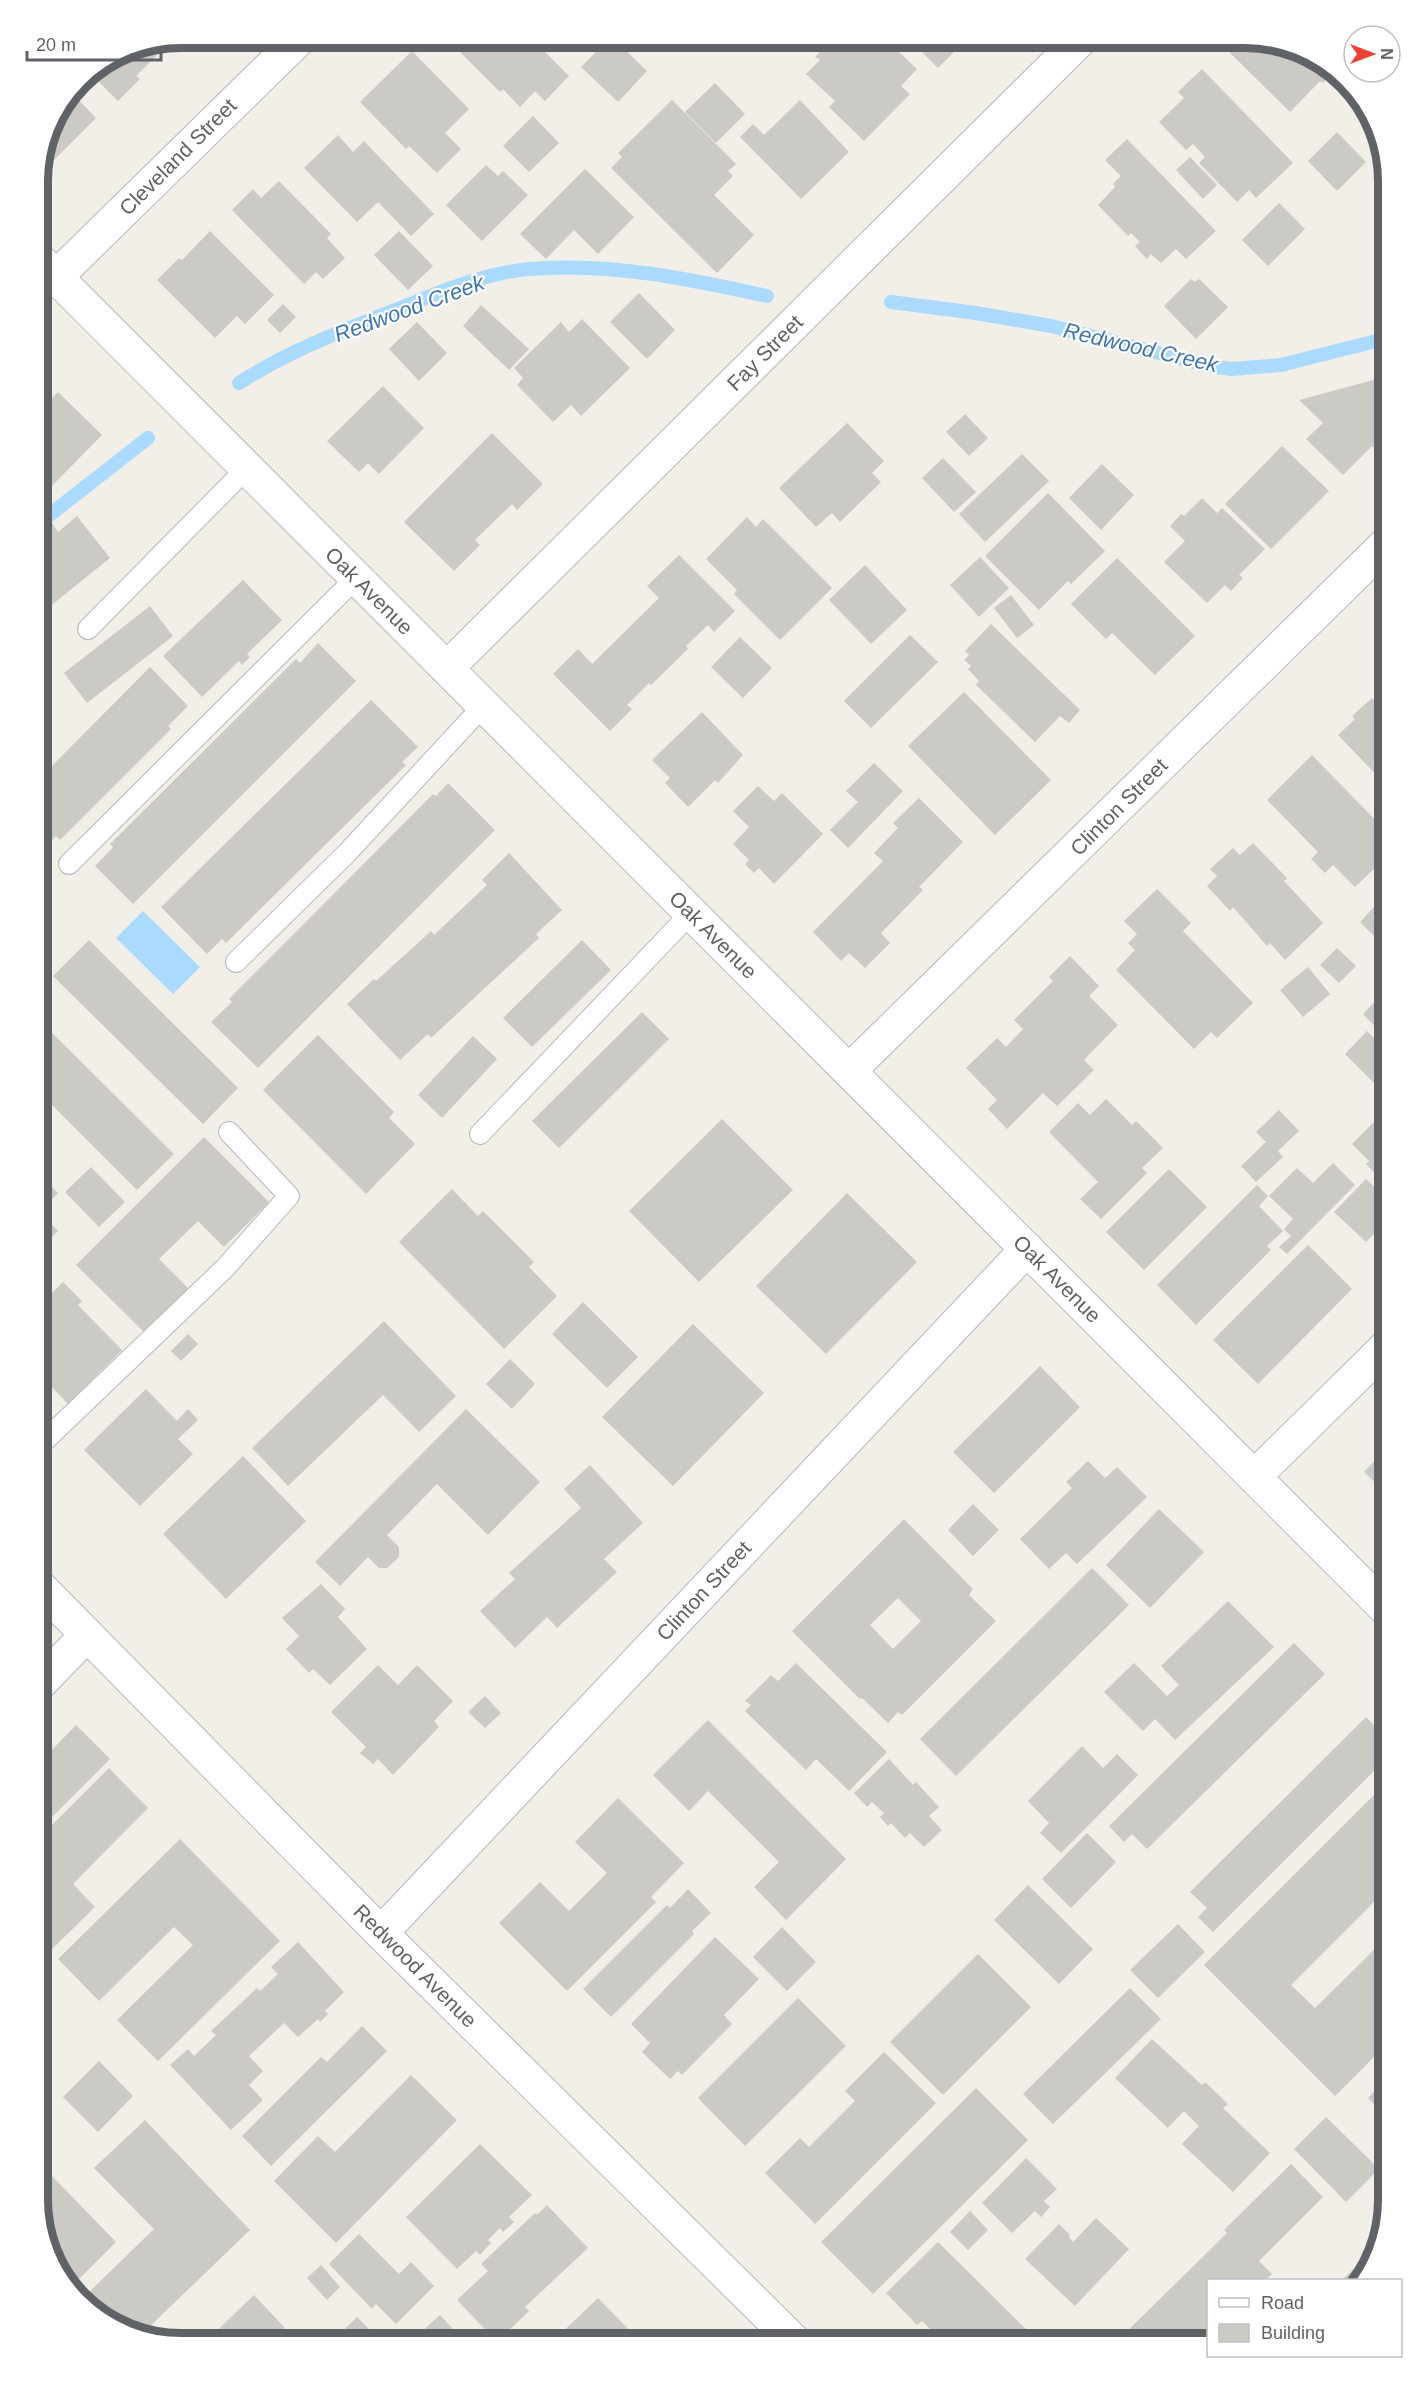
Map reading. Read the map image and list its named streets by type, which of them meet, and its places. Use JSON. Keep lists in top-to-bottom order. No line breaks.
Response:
{"streets":{"street":["Cleveland Street","Fay Street","Oak Avenue","Clinton Street","Redwood Avenue"]},"crossings":[["Fay Street","Oak Avenue"],["Oak Avenue","Clinton Street"],["Clinton Street","Redwood Avenue"]],"water":["Redwood Creek"],"legend":["Road","Building"],"scale_bar":"20 m","north":"right"}
